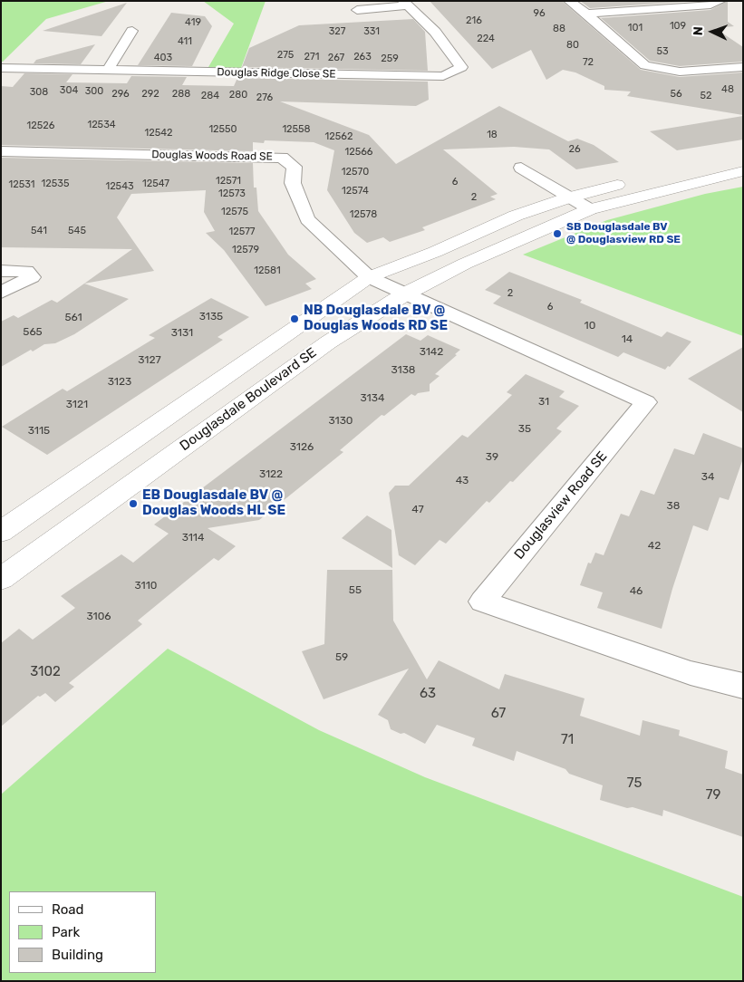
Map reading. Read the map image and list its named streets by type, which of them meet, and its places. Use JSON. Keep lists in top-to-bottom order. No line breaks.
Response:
{"streets":{"street":["Douglas Ridge Close SE","Douglas Woods Road SE","Douglasdale Boulevard SE","Douglasview Road SE"]},"crossings":[["Douglas Woods Road SE","Douglasdale Boulevard SE"],["Douglas Woods Road SE","Douglasview Road SE"],["Douglasdale Boulevard SE","Douglasview Road SE"]],"places":["SB Douglasdale BV @ Douglasview RD SE","NB Douglasdale BV @ Douglas Woods RD SE","EB Douglasdale BV @ Douglas Woods HL SE"],"house_numbers":["96","216","419","109","101","88","327","331","224","411","80","53","275","271","263","403","267","259","72","48","304","300","308","296","292","288","56","280","284","52","276","12534","12526","12550","12558","12542","18","12562","26","12566","12570","12571","6","12535","12547","12531","12543","12574","12573","2","12575","12578","541","545","12577","12579","12581","2","6","3135","561","10","565","3131","14","3142","3127","3138","3123","3134","31","3121","3130","35","3115","3126","39","3122","34","43","38","47","3114","42","3110","55","46","3106","59","3102","63","67","71","75","79"],"legend":["Road","Park","Building"],"north":"left"}
